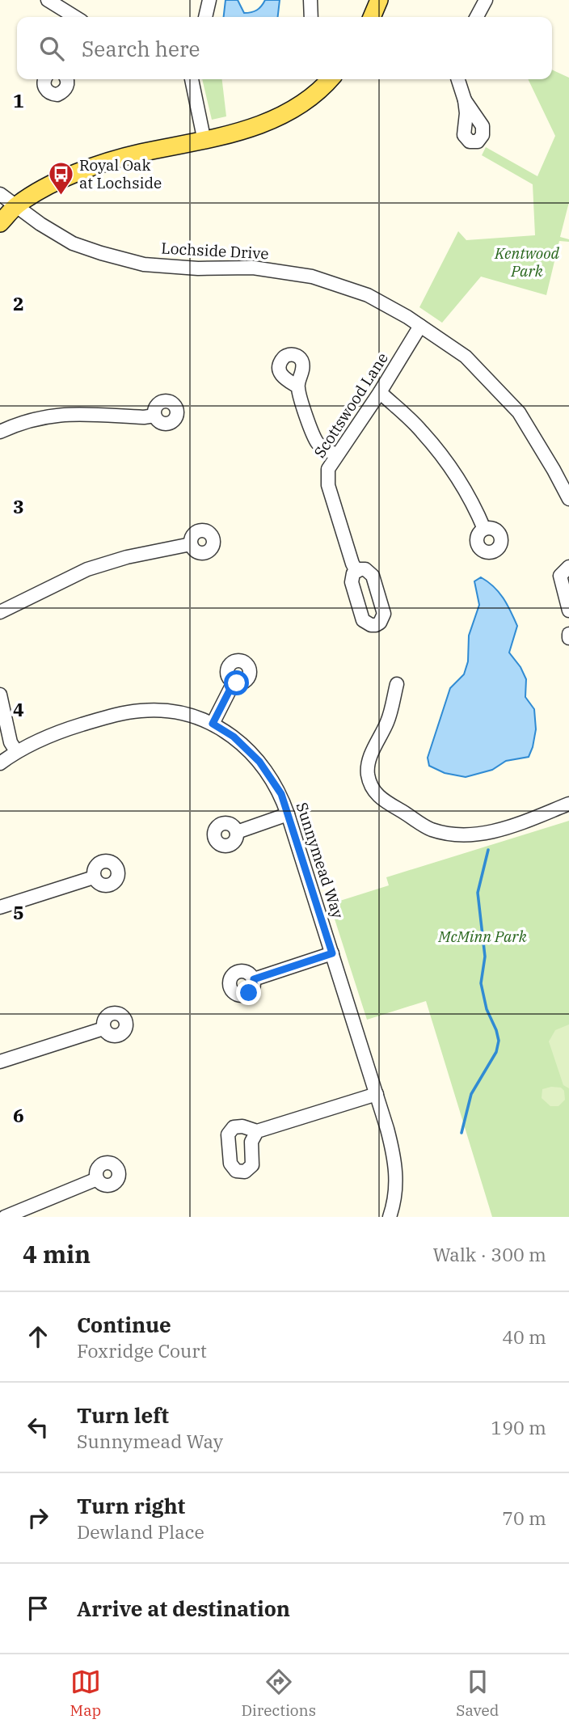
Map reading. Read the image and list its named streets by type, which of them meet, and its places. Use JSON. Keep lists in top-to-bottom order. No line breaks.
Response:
{"streets":{"street":["Lochside Drive","Scottswood Lane","Sunnymead Way"]},"crossings":[["Lochside Drive","Scottswood Lane"]],"parks":["Kentwood Park","McMinn Park"],"places":{"bus stop":["Royal Oak at Lochside"]},"page":{"search":"Search here","heading":["4 min","Walk · 300 m"],"list":[["Continue","Foxridge Court","40 m"],["Turn left","Sunnymead Way","190 m"],["Turn right","Dewland Place","70 m"],"Arrive at destination"],"nav":["Map","Directions","Saved"]},"grid":{"rows":["1","2","3","4","5","6"]}}
